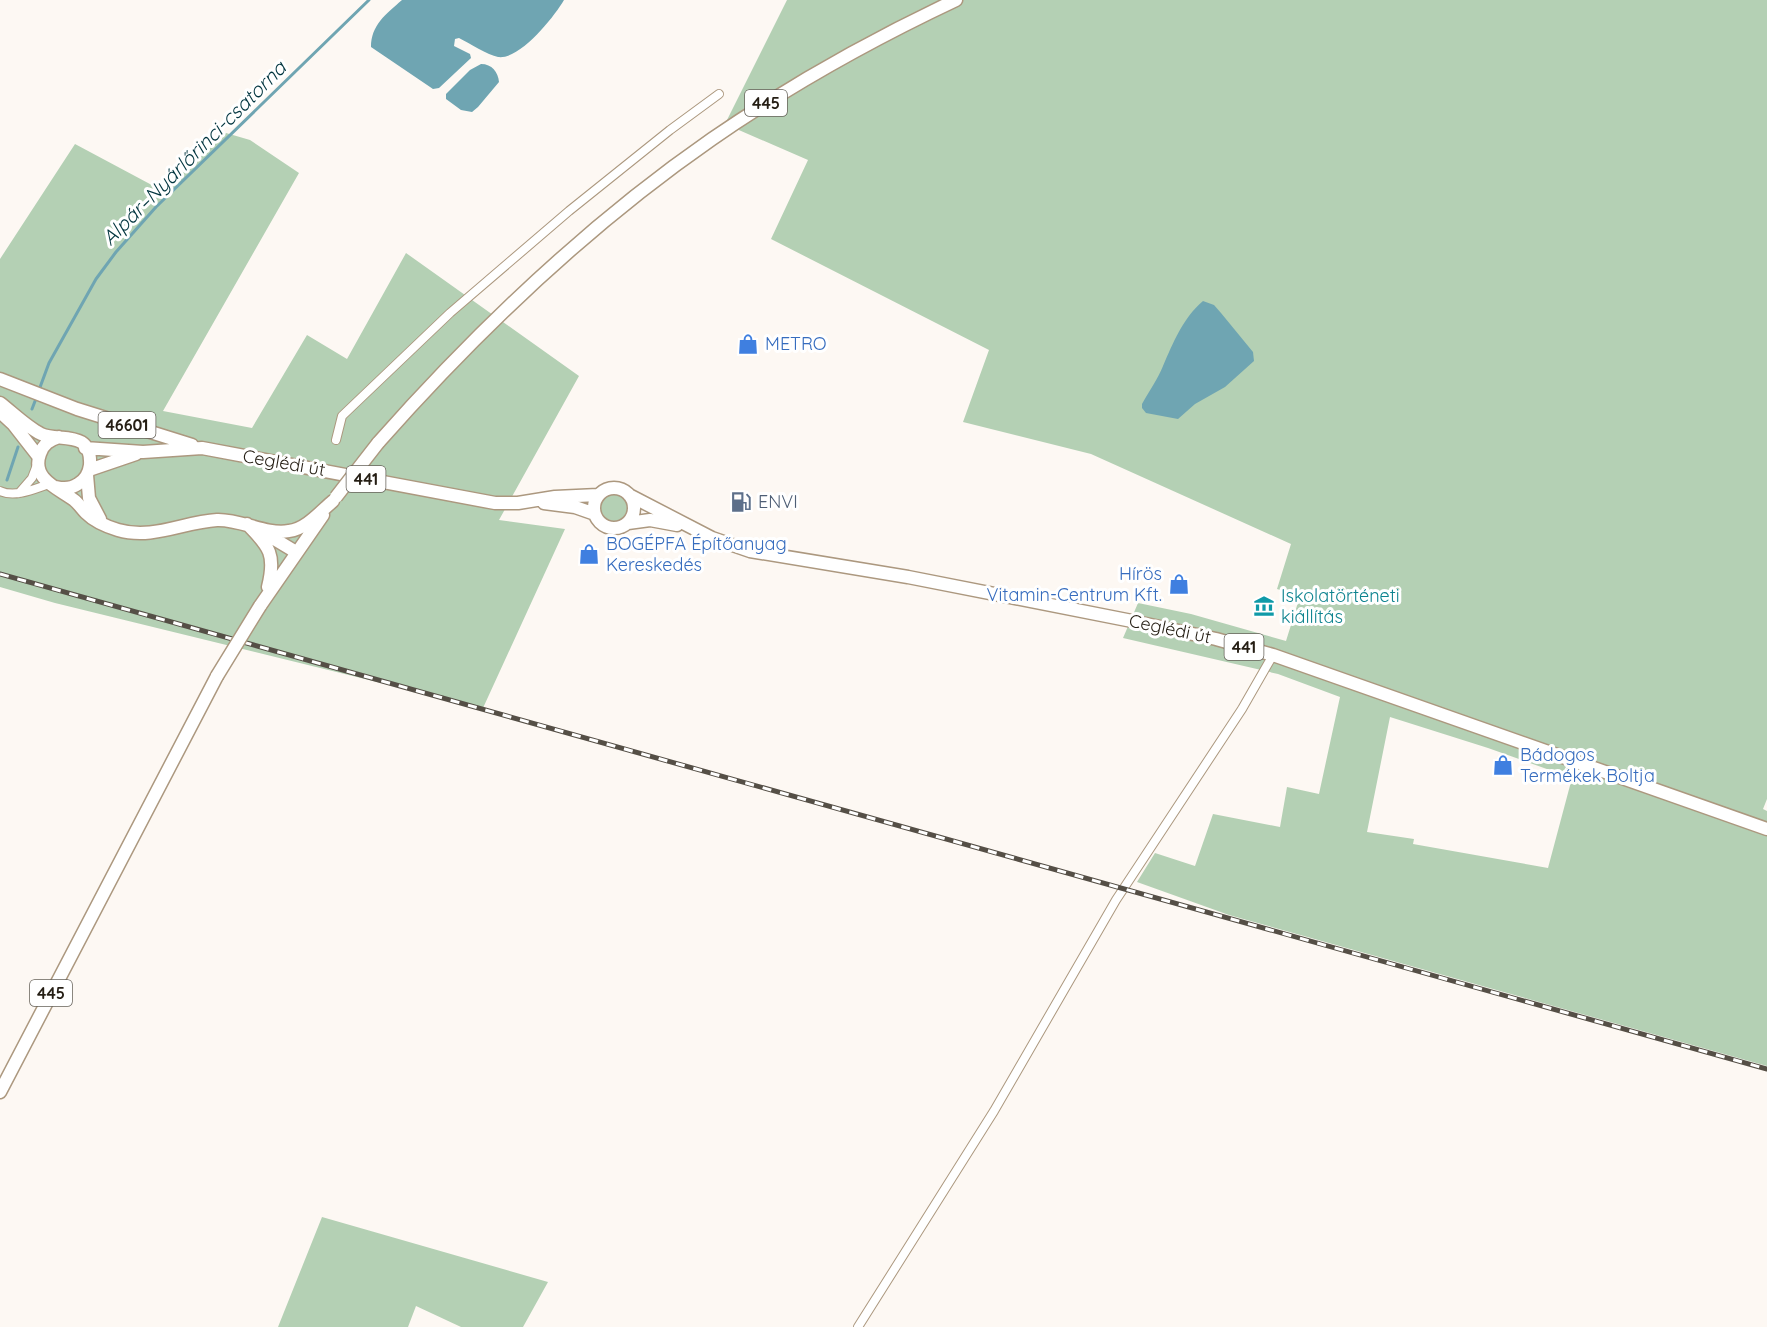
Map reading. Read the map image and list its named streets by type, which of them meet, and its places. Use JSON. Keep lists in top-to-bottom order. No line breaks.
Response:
{"streets":{"main road":["445","46601","Ceglédi út","441"]},"crossings":[["46601","Ceglédi út"],["Ceglédi út","441"]],"water":["Alpár–Nyárlőrinci-csatorna"],"places":{"shop":["METRO","BOGÉPFA Építőanyag Kereskedés","Hírös Vitamin-Centrum Kft.","Bádogos Termékek Boltja"],"fuel station":["ENVI"],"museum":["Iskolatörténeti kiállítás"]}}
